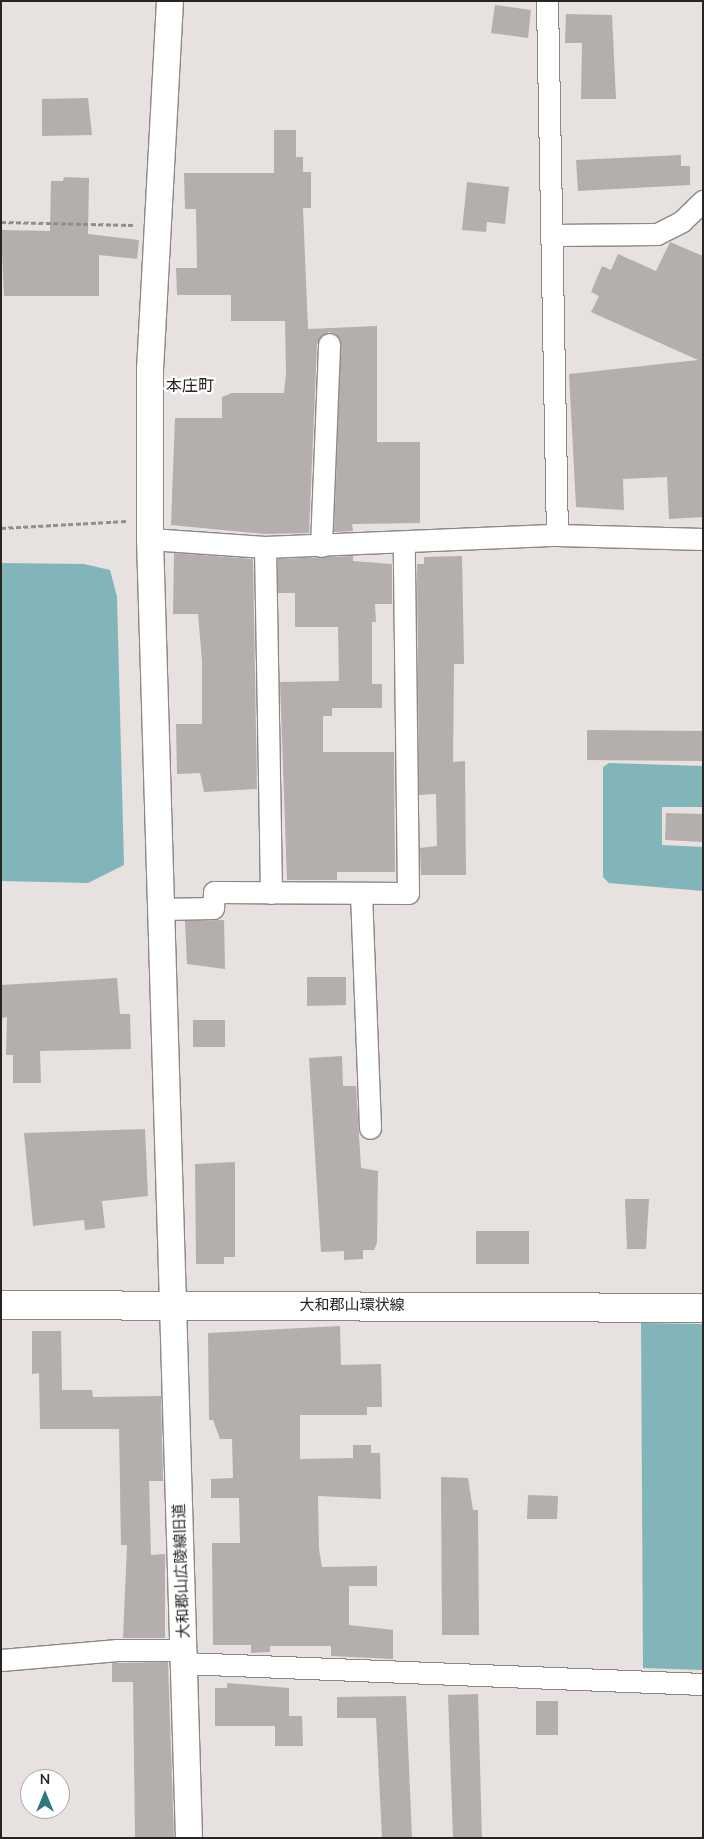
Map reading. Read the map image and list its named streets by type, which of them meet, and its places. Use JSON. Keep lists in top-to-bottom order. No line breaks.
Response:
{"streets":{"main road":["大和郡山環状線"],"street":["大和郡山広陵線旧道"]},"crossings":[["大和郡山環状線","大和郡山広陵線旧道"]],"districts":["本庄町"],"north":"top"}
